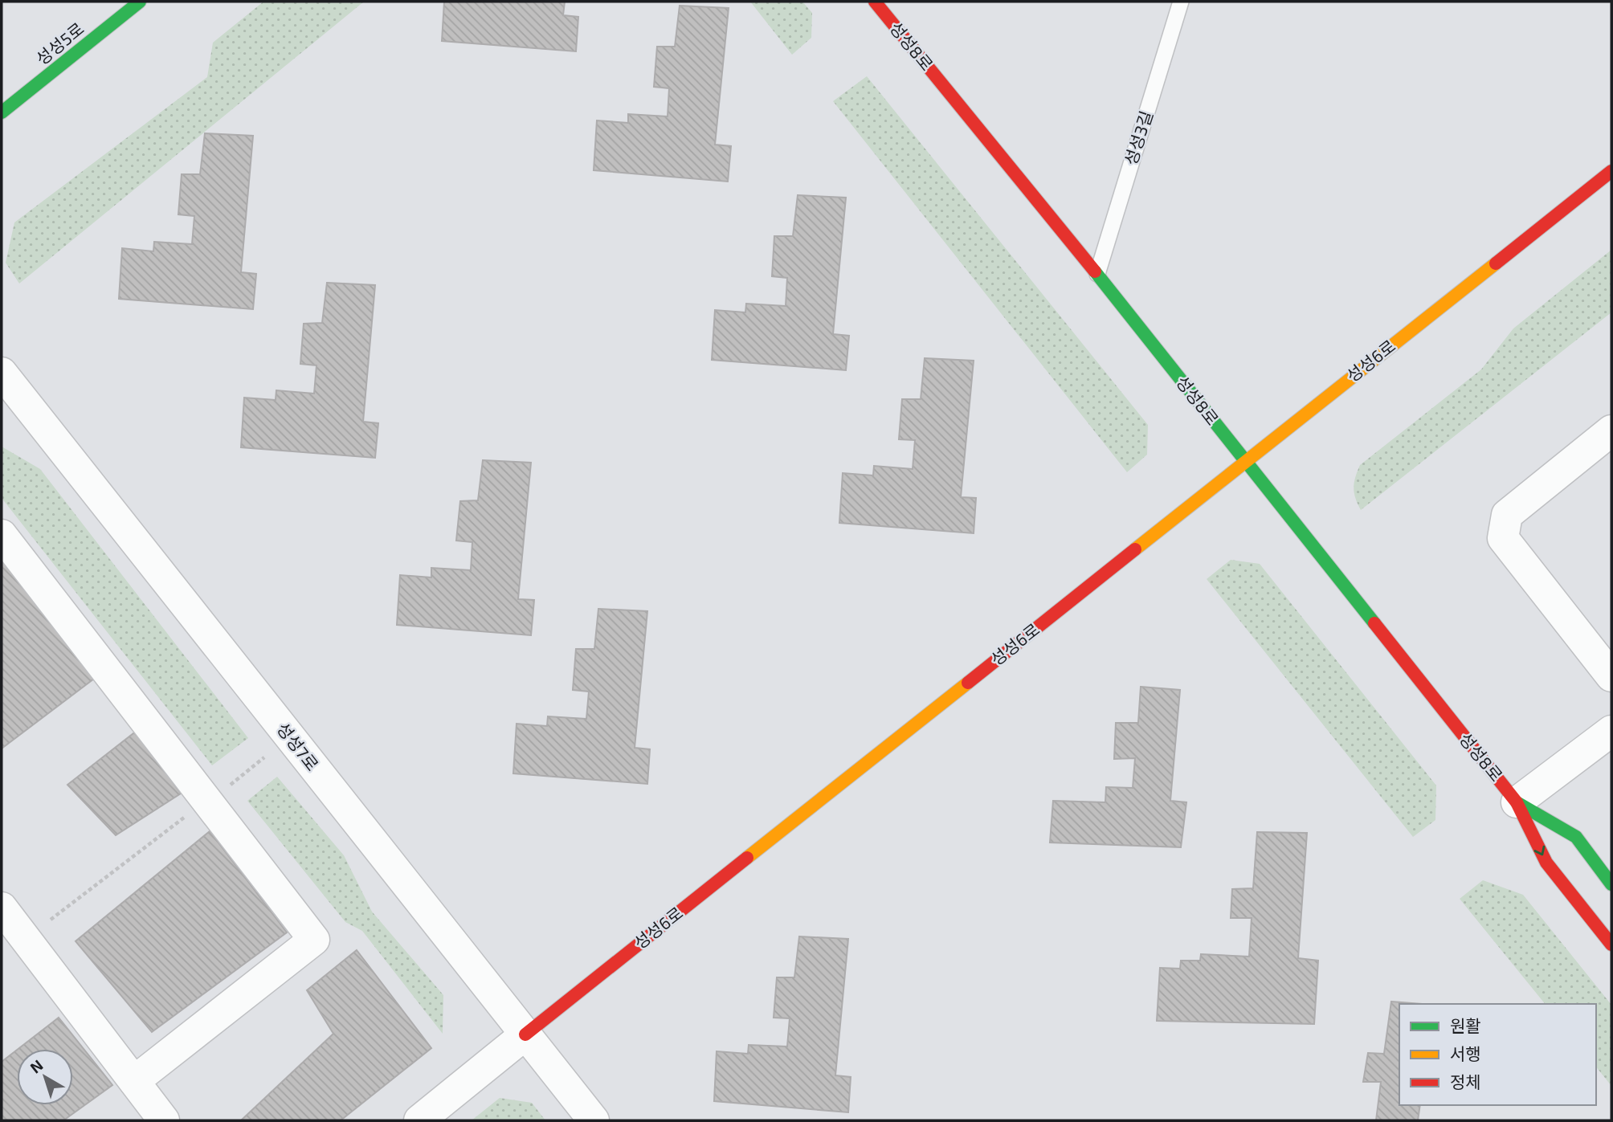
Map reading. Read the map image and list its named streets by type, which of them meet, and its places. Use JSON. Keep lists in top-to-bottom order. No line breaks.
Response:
{"streets":{"street":["성성5로","성성8로","성성6로","성성7로"],"lane":["성성3길"]},"crossings":[["성성8로","성성3길"],["성성8로","성성6로"],["성성6로","성성7로"]],"legend":["원활","서행","정체"],"north":"top left"}
